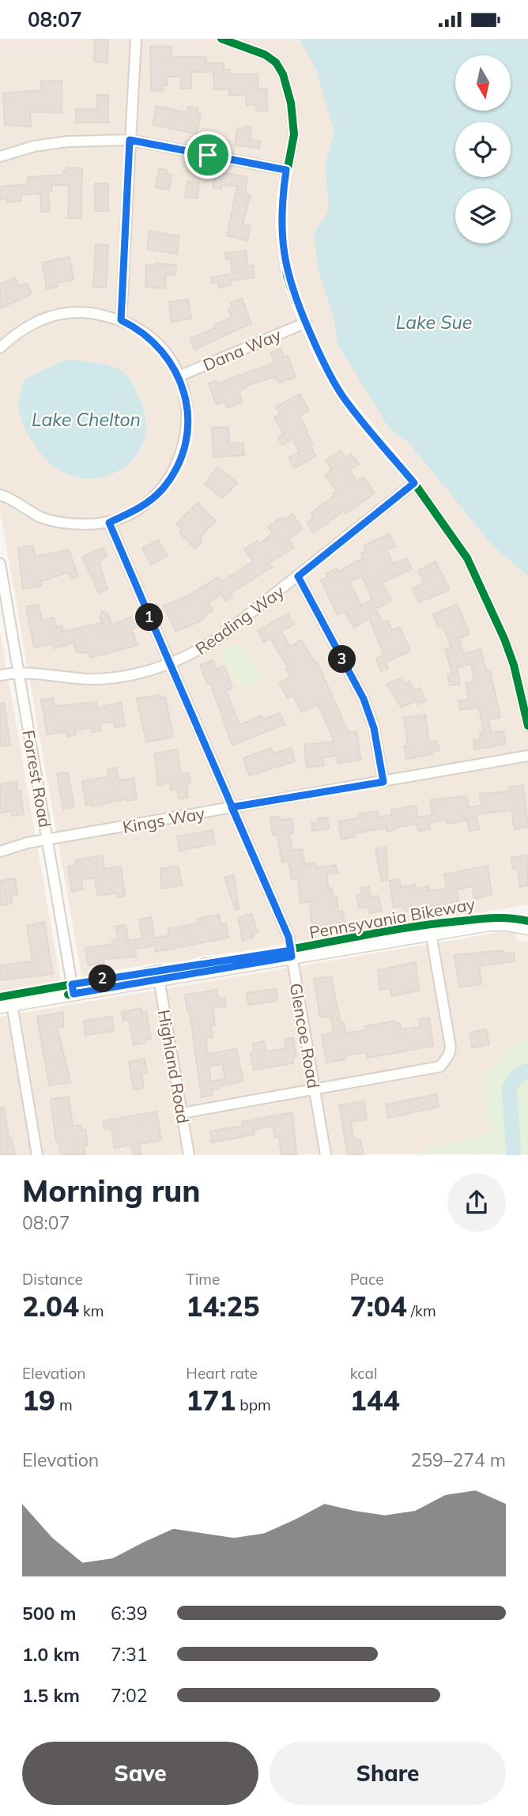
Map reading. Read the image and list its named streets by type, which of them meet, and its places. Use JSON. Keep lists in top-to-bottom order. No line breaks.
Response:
{"streets":{"street":["Dana Way","Reading Way","Forrest Road","Kings Way","Glencoe Road","Highland Road"],"cycle path":["Pennsyvania Bikeway"]},"crossings":[["Reading Way","Forrest Road"],["Reading Way","Glencoe Road"],["Forrest Road","Kings Way"],["Kings Way","Glencoe Road"]],"water":["Lake Sue","Lake Chelton"],"north":"bottom","page":{"status":"08:07","pins":["1","3","2"],"heading":["Morning run","08:07"],"stats":[["Distance","2.04 km"],["Time","14:25"],["Pace","7:04 /km"],["Elevation","19 m"],["Heart rate","171 bpm"],["kcal","144"]],"chart":["Elevation","259–274 m"],"list":[{"name":"500 m","note":"6:39"},{"name":"1.0 km","note":"7:31"},{"name":"1.5 km","note":"7:02"}],"buttons":["Save","Share"]}}
